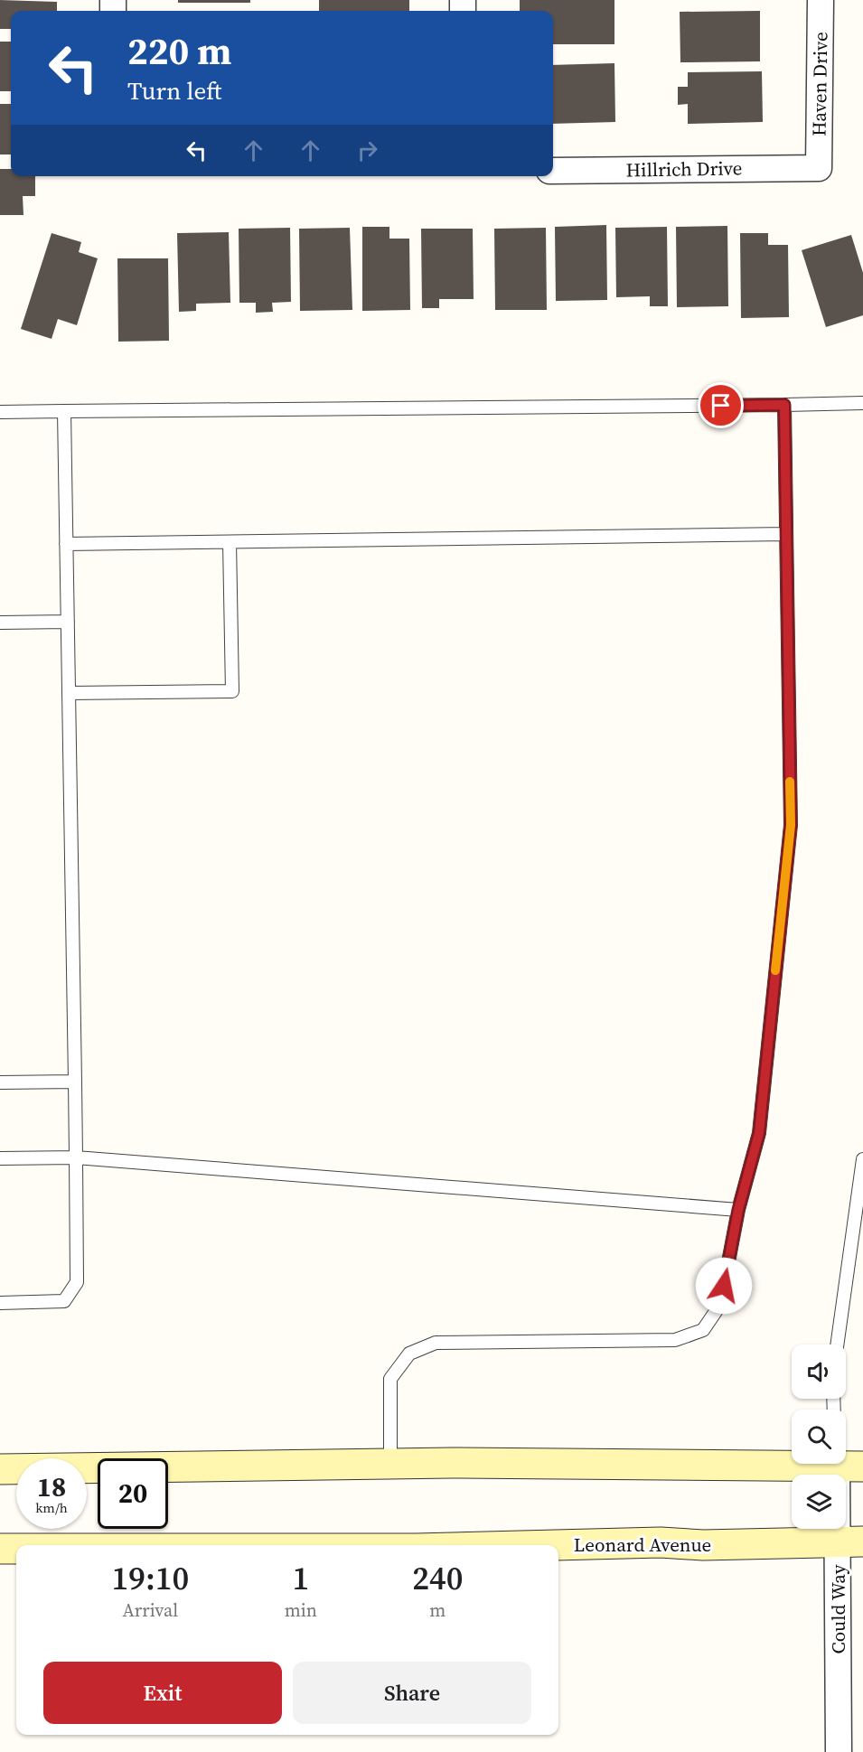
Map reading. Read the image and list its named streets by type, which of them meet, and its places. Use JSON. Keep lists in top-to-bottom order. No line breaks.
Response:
{"streets":{"street":["Haven Drive","Hillrich Drive","Leonard Avenue","Could Way"]},"crossings":[["Haven Drive","Hillrich Drive"],["Leonard Avenue","Could Way"]],"page":{"turn":["220 m","Turn left"],"speed":"18 km/h","limit":"20","eta":["19:10","Arrival","1","min","240","m"],"buttons":["Exit","Share"]}}
